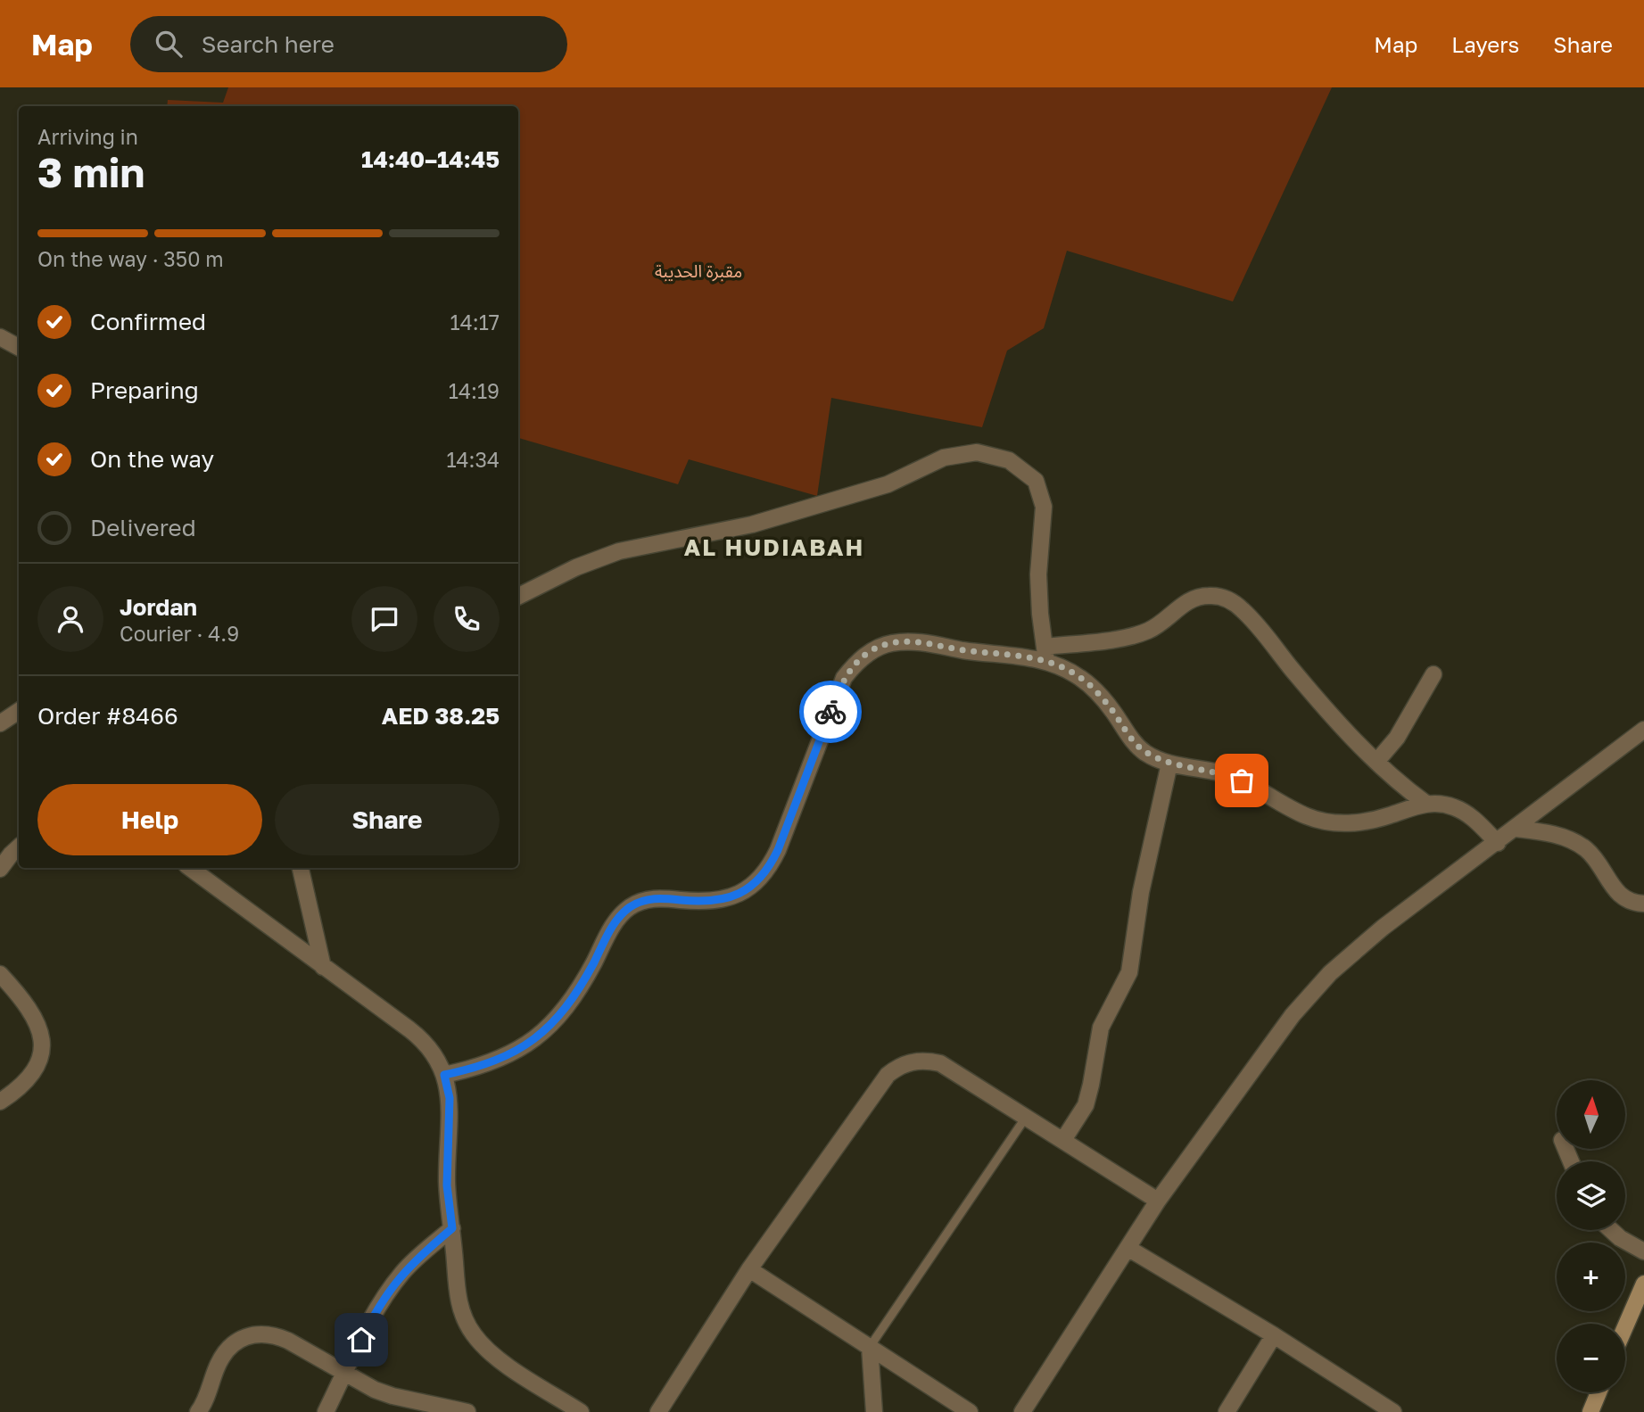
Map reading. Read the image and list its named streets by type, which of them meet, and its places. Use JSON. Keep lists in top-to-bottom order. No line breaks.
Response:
{"districts":["AL HUDIABAH"],"parks":["مقبرة الحديبة"],"north":"top","page":{"header":"Map","search":"Search here","nav":["Map","Layers","Share"],"heading":["3 min","Arriving in","14:40–14:45"],"panel":["Jordan","Courier · 4.9","Order #8466","AED 38.25"],"bar":"On the way · 350 m","list":[["Confirmed","14:17"],["Preparing","14:19"],["On the way","14:34"],"Delivered"],"buttons":["Help","Share"],"map_buttons":["+","−"]}}
